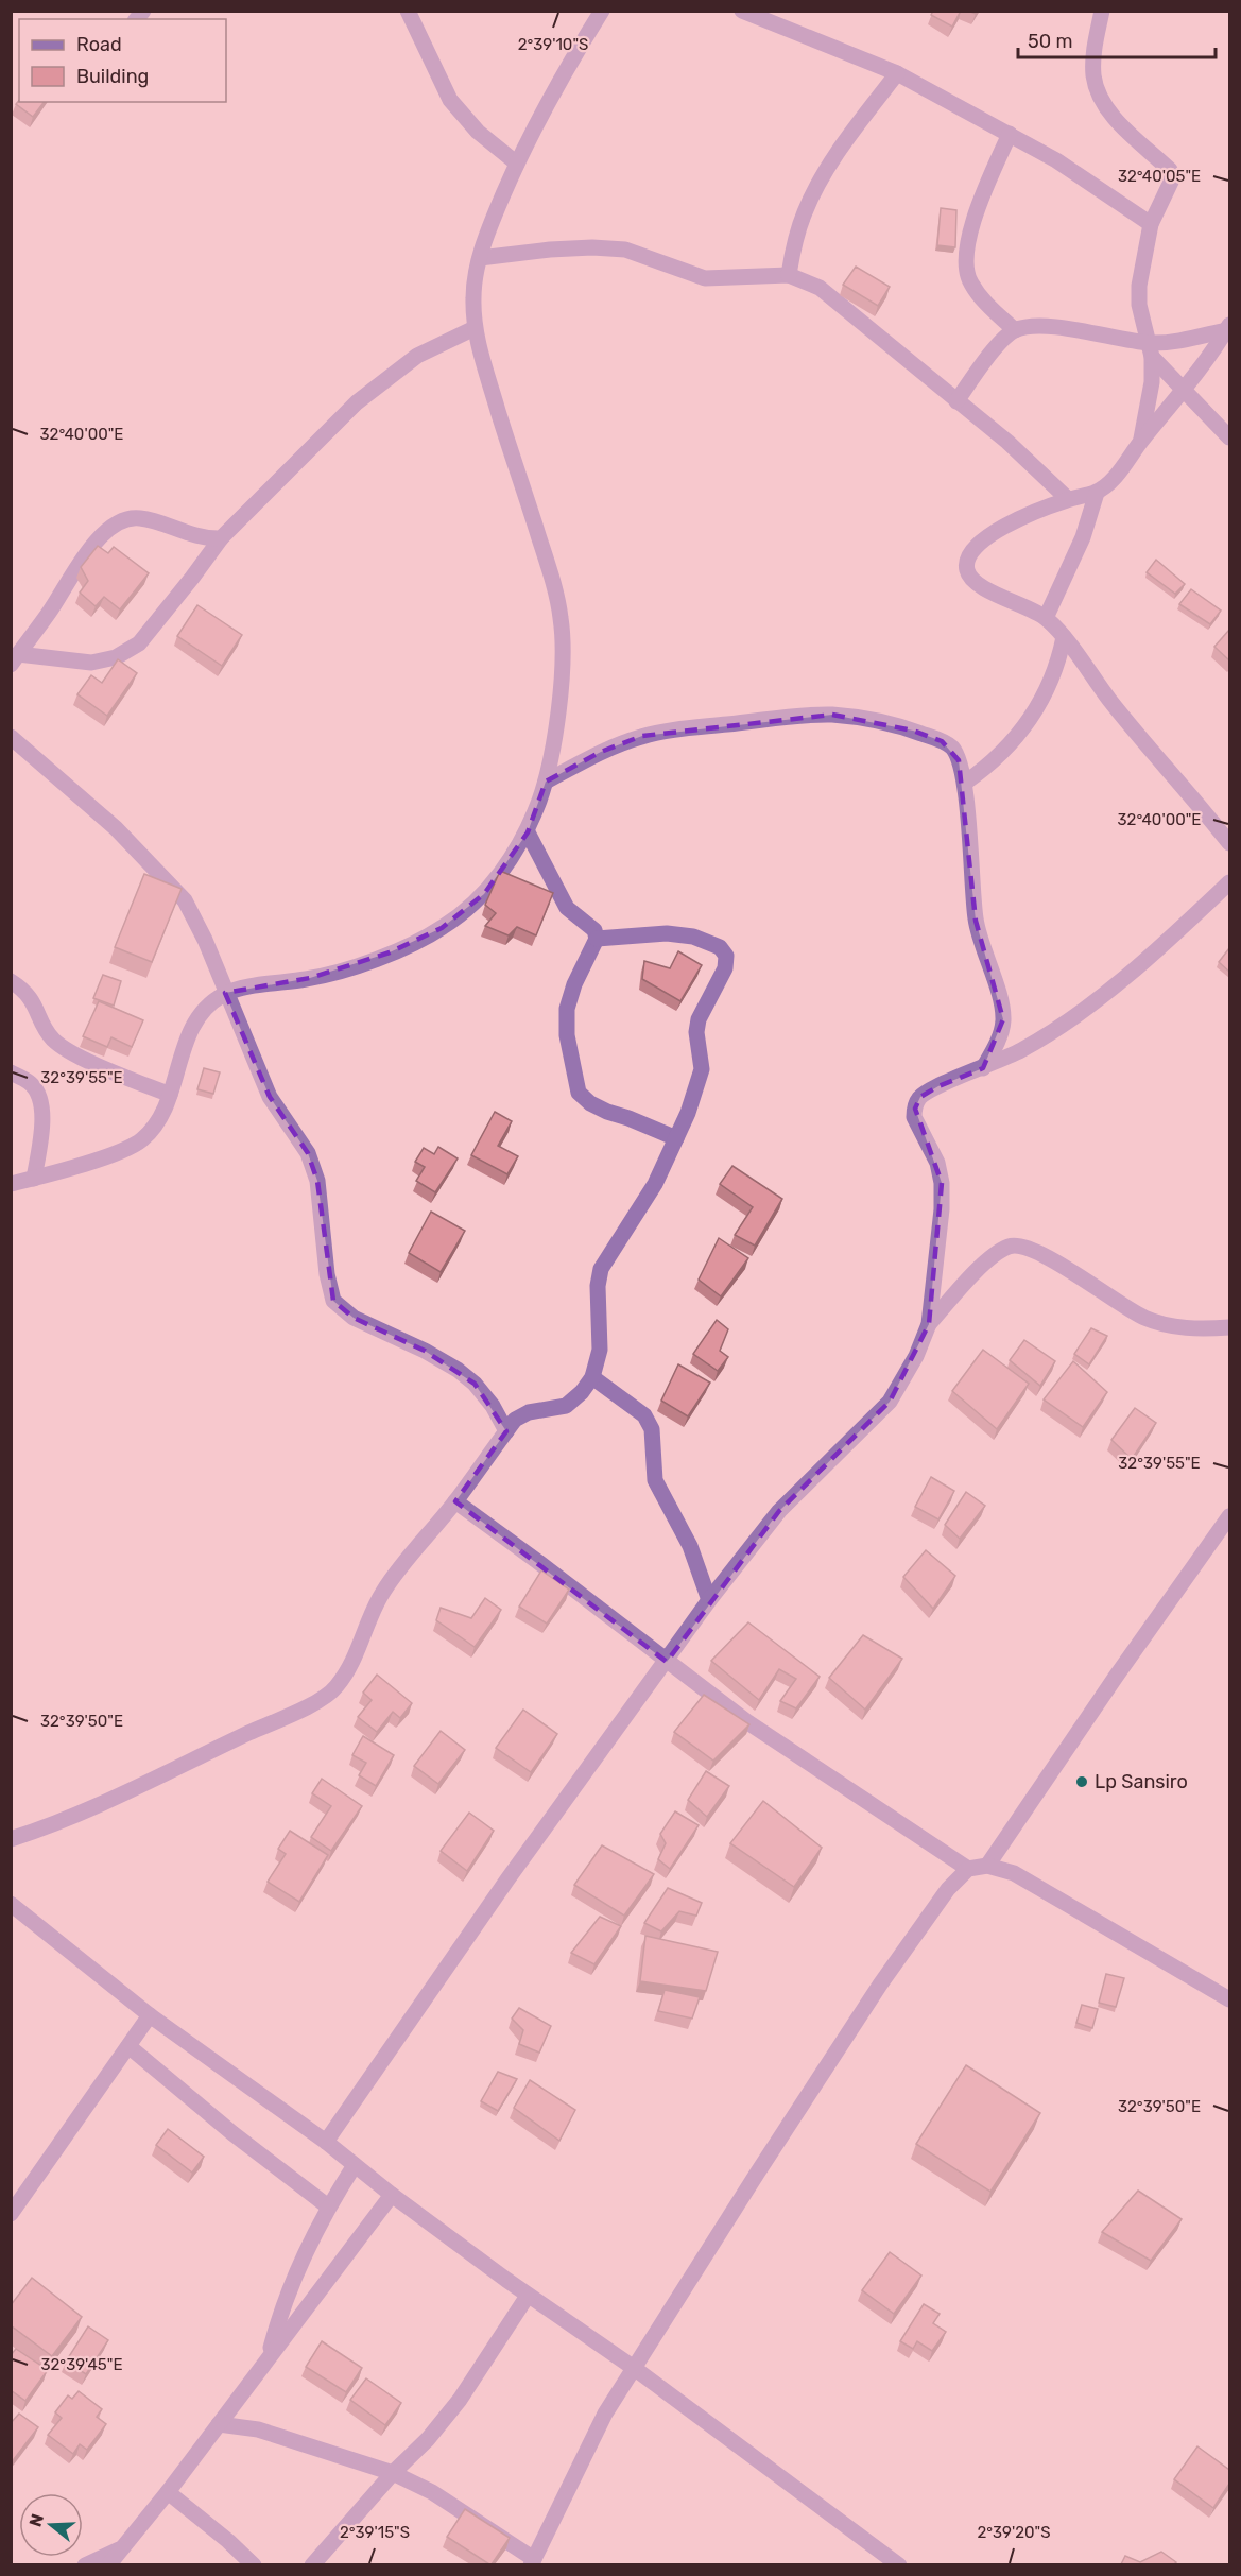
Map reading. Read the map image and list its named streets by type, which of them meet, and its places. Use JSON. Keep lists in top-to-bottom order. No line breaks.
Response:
{"places":["Lp Sansiro"],"legend":["Road","Building"],"scale_bar":"50 m","north":"left","coordinates":["2°39'10\"S","32°40'05\"E","32°40'00\"E","32°39'55\"E","32°39'50\"E","32°39'45\"E","2°39'15\"S","2°39'20\"S"]}
